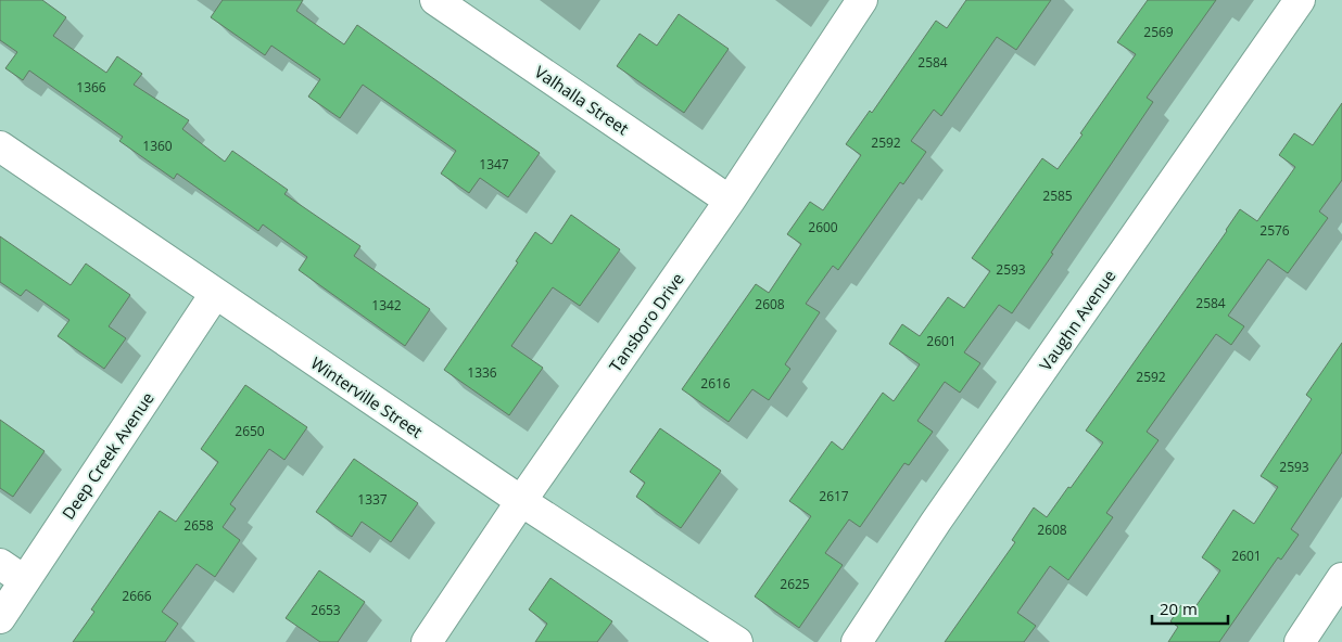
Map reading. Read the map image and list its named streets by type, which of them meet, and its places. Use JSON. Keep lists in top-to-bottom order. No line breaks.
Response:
{"streets":{"street":["Valhalla Street","Vaughn Avenue","Tansboro Drive","Winterville Street","Deep Creek Avenue"]},"crossings":[["Valhalla Street","Tansboro Drive"],["Tansboro Drive","Winterville Street"],["Winterville Street","Deep Creek Avenue"]],"house_numbers":["2569","2584","1366","2592","1360","1347","2585","2600","2576","2593","2584","2608","1342","2601","1336","2592","2616","2650","2593","2617","1337","2658","2608","2601","2625","2666","2653"],"scale_bar":"20 m"}
